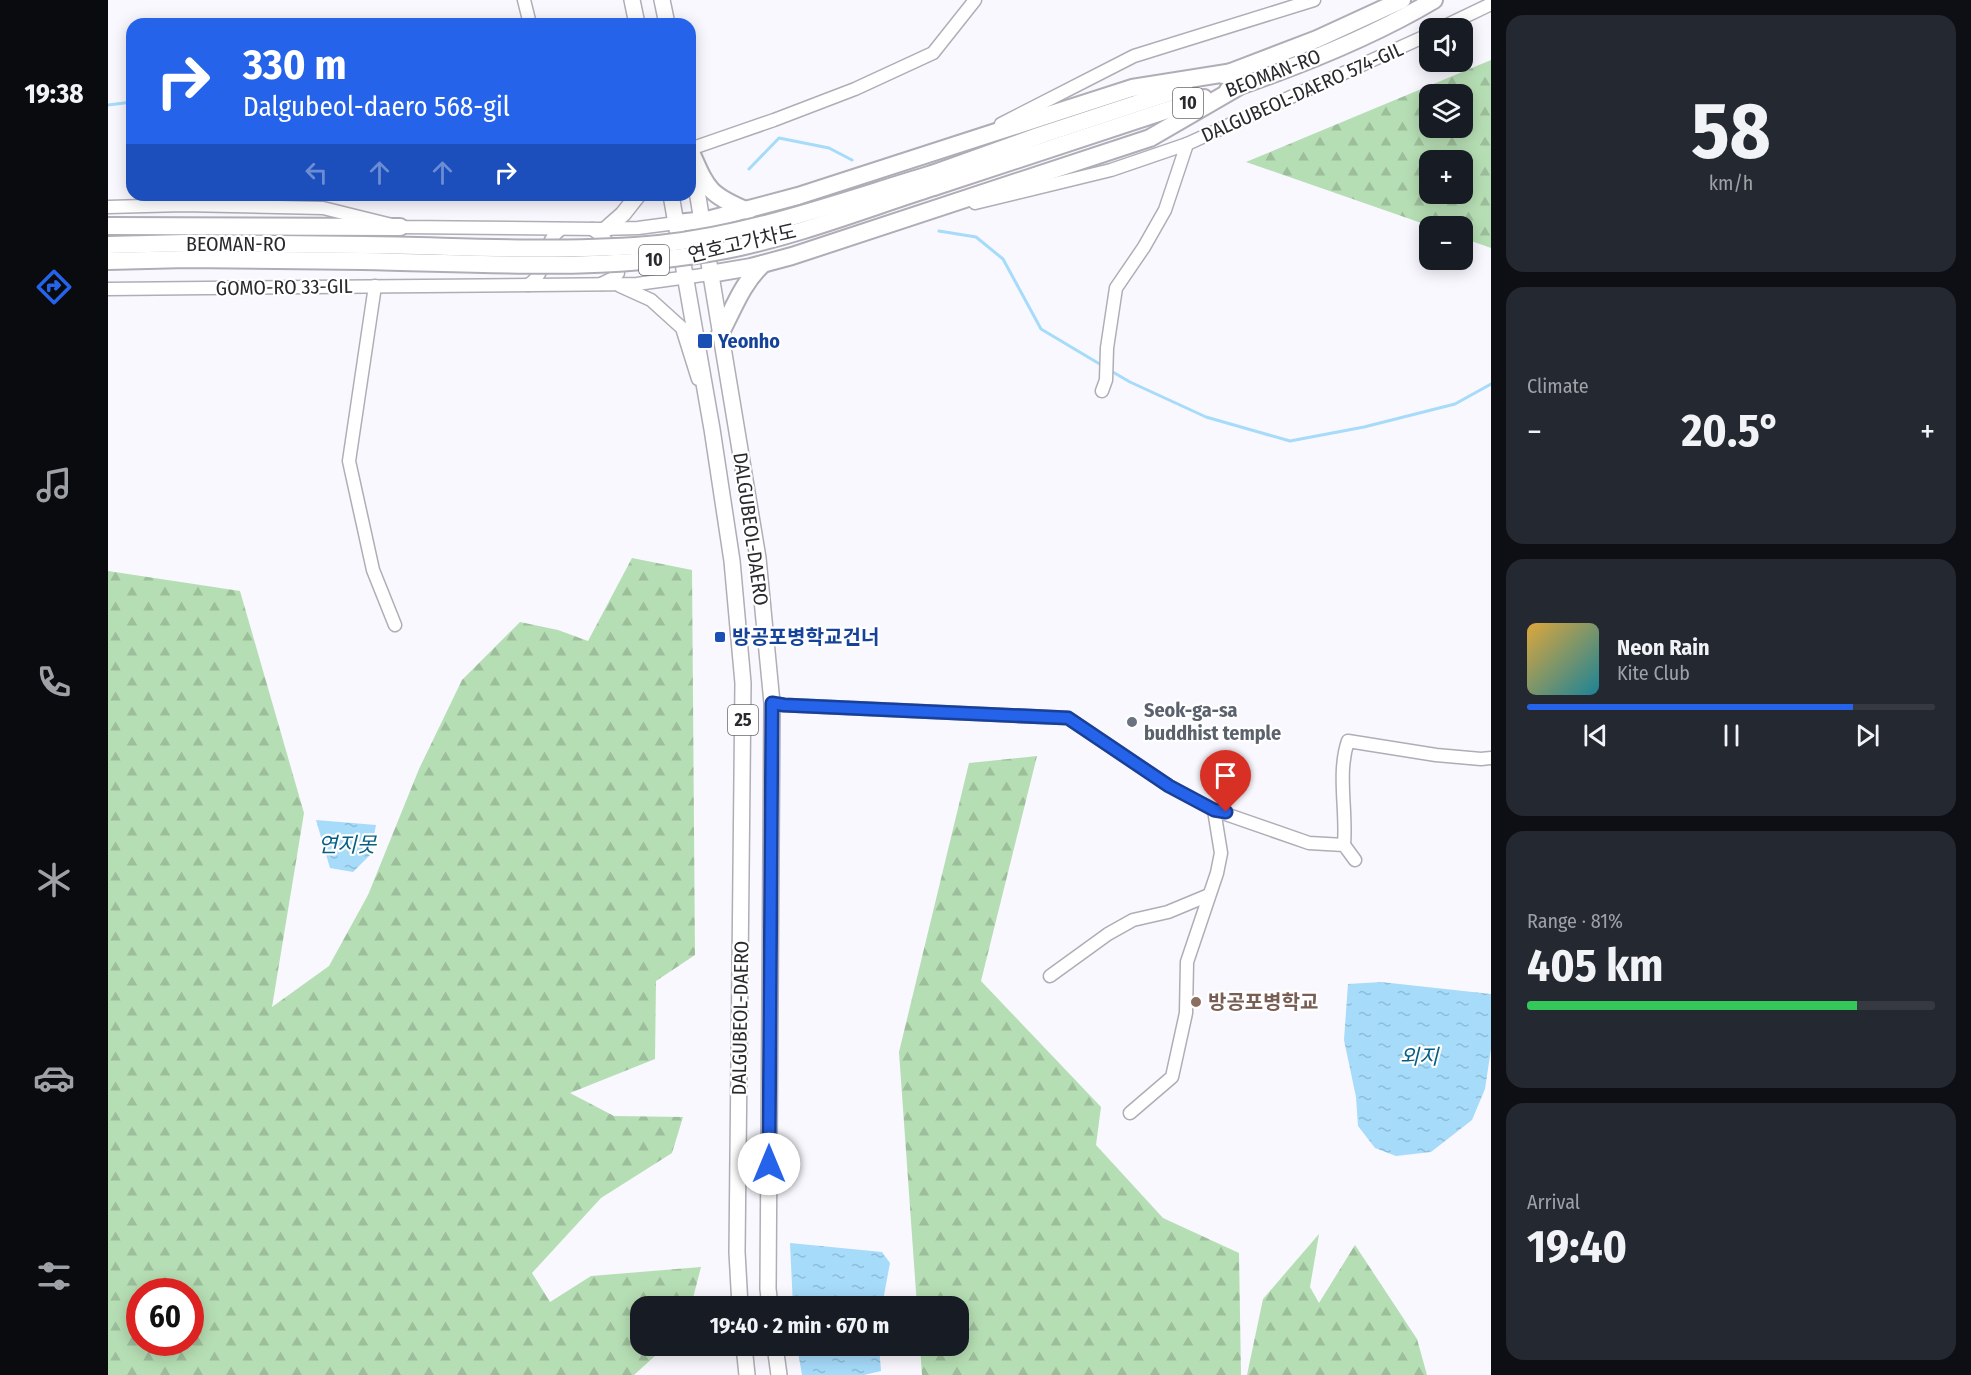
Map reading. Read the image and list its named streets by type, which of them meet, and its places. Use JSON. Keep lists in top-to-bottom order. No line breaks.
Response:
{"streets":{"highway":["BEOMAN-RO","10","연호고가차도"],"main road":["DALGUBEOL-DAERO","25"],"street":["DALGUBEOL-DAERO 574-GIL","GOMO-RO 33-GIL"]},"crossings":[["BEOMAN-RO","연호고가차도"],["GOMO-RO 33-GIL","DALGUBEOL-DAERO"]],"water":["연지못","외지"],"places":{"transit":["Yeonho","방공포병학교건너"],"other":["Seok-ga-sa buddhist temple","방공포병학교"]},"page":{"tabs":"19:38","tile":[["58","km/h"],"Climate",["Range · 81%","405 km"],["Arrival","19:40"]],"map_buttons":["+","−"],"turn":["330 m","Dalgubeol-daero 568-gil"],"heat":["−","20.5°","+"],"song":["Neon Rain","Kite Club"],"limit":"60","trip":"19:40 · 2 min · 670 m"}}
